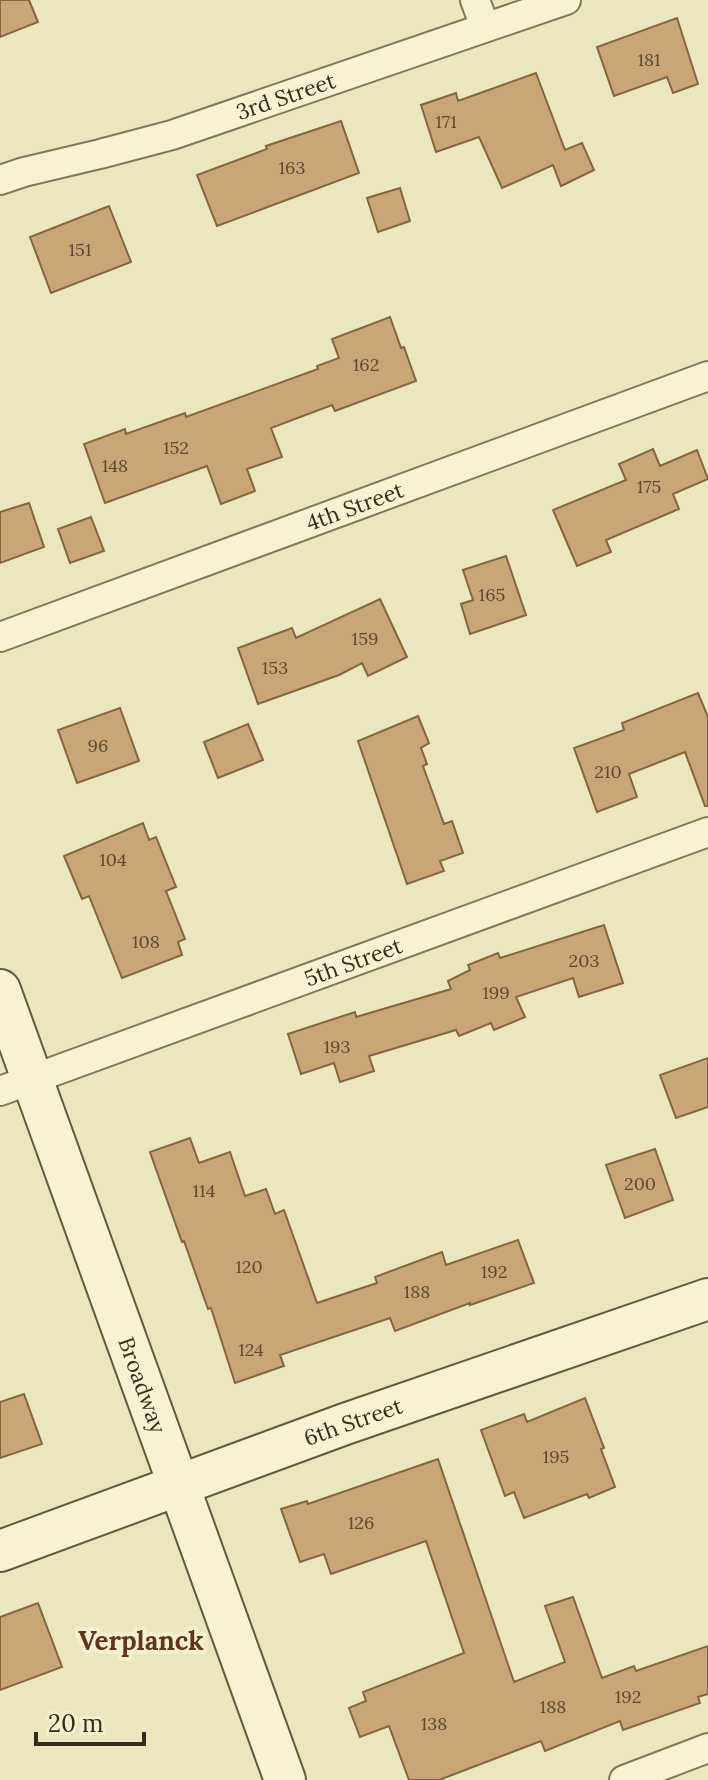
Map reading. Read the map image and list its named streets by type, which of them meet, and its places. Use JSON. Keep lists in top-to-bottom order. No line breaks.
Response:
{"streets":{"street":["3rd Street","4th Street","5th Street","Broadway","6th Street"]},"crossings":[["5th Street","Broadway"],["Broadway","6th Street"]],"districts":["Verplanck"],"house_numbers":["181","171","163","151","162","152","148","175","165","159","153","96","210","104","108","203","199","193","200","114","120","192","188","124","195","126","192","188","138"],"scale_bar":"20 m"}
